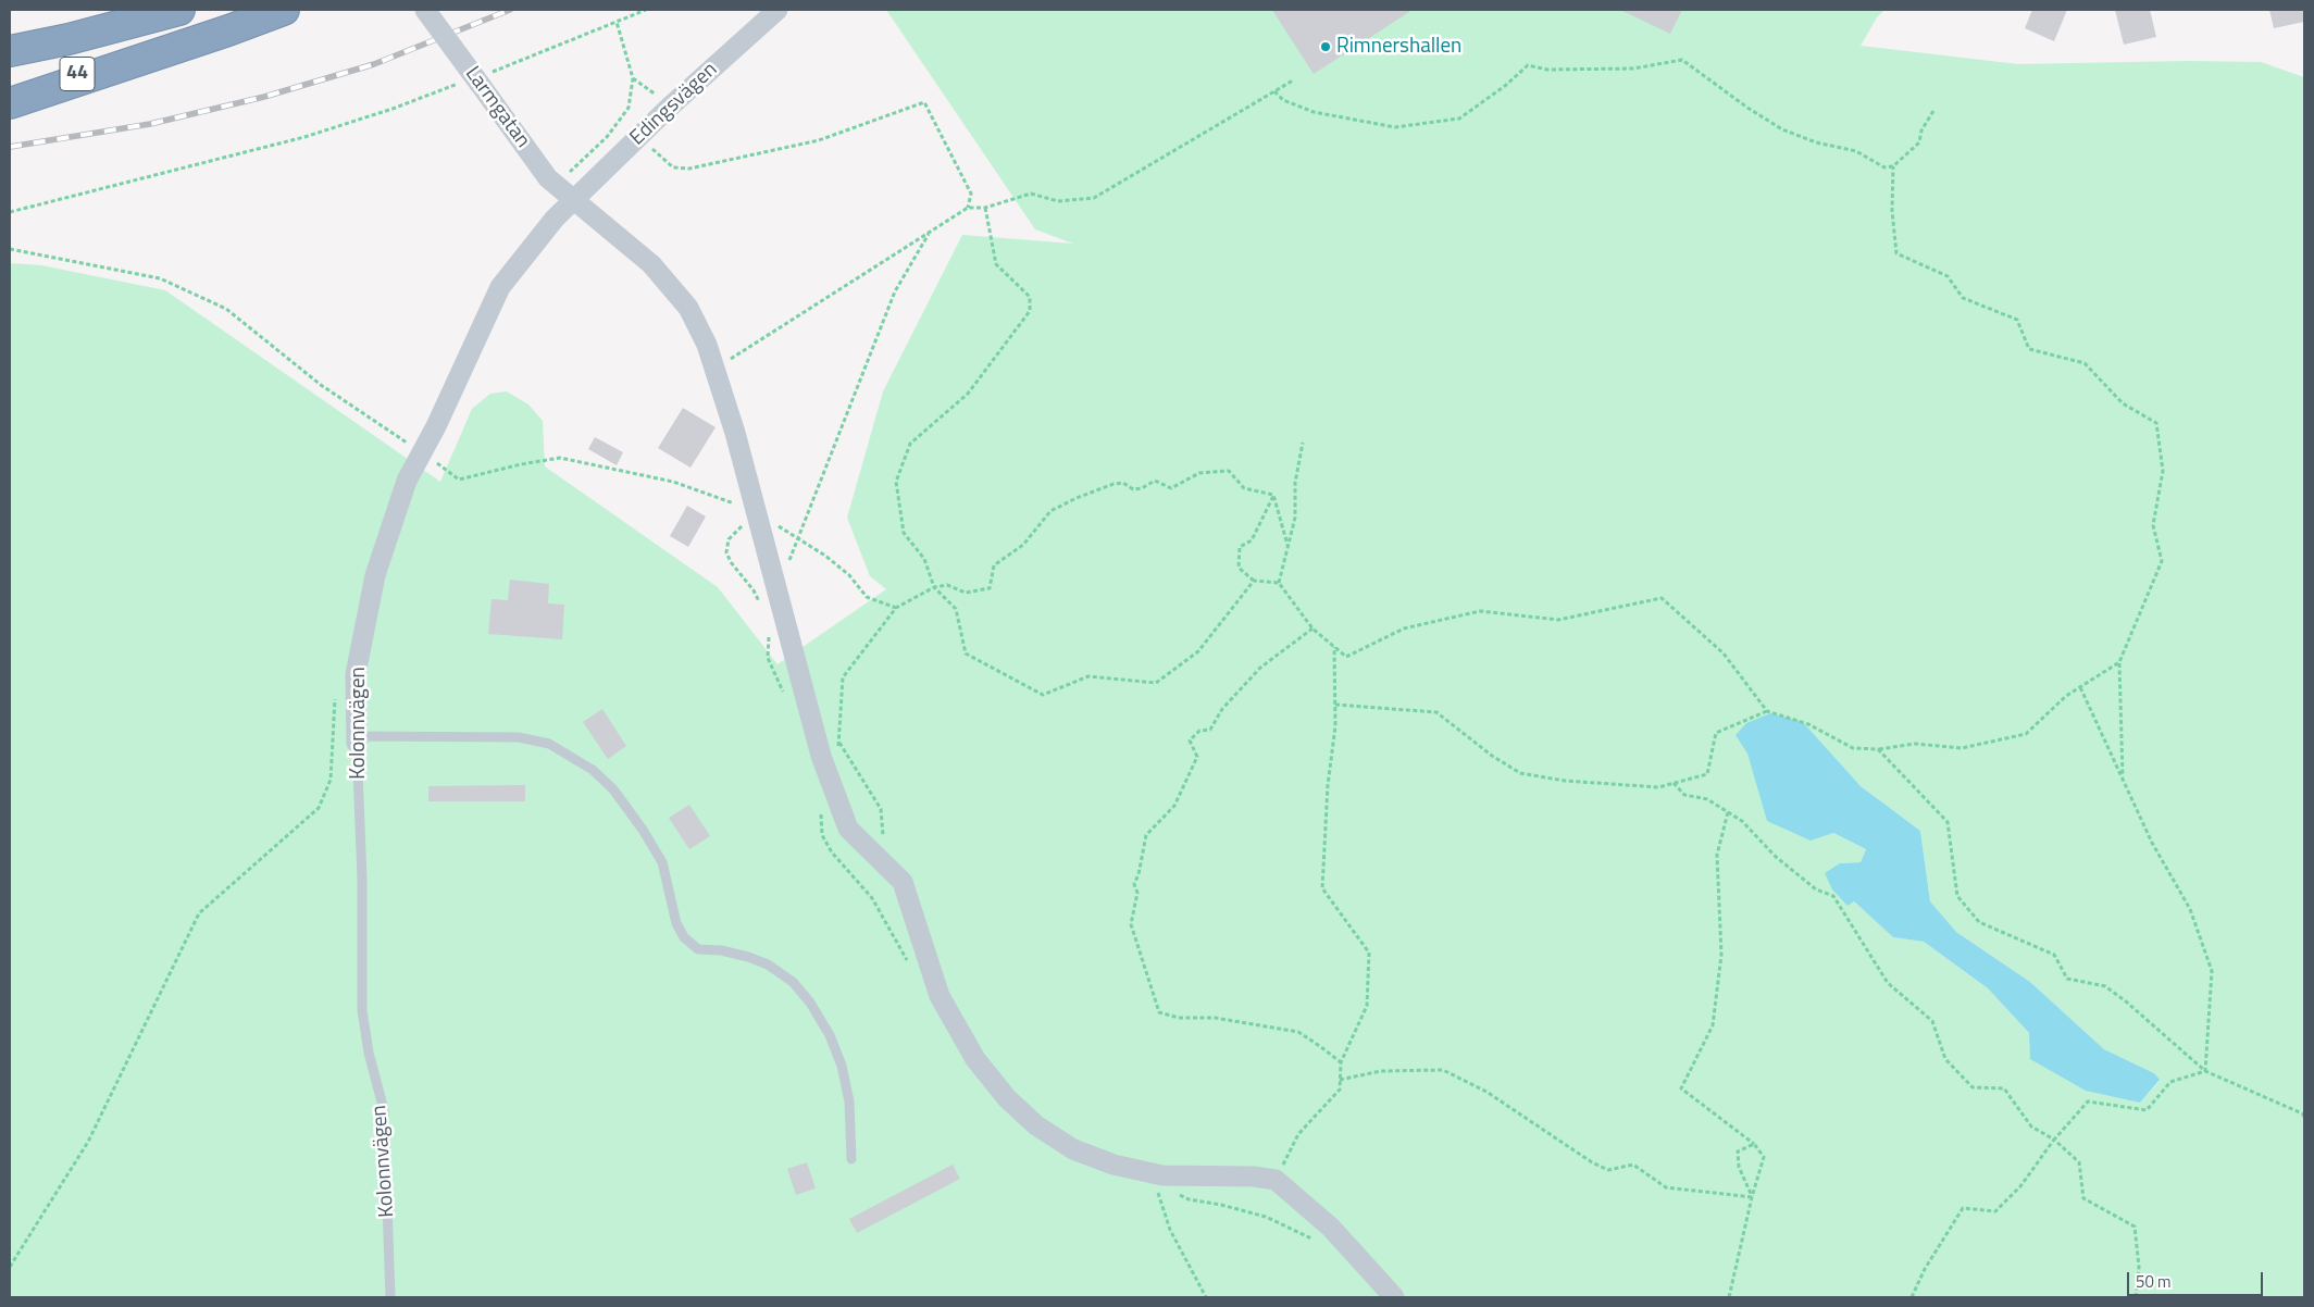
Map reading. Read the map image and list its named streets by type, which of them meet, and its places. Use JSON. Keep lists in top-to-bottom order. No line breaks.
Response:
{"streets":{"highway":["44"],"street":["Edingsvägen","Larmgatan","Kolonnvägen"]},"crossings":[["Edingsvägen","Larmgatan"],["Edingsvägen","Kolonnvägen"],["Larmgatan","Kolonnvägen"]],"places":["Rimnershallen"],"scale_bar":"50 m"}
